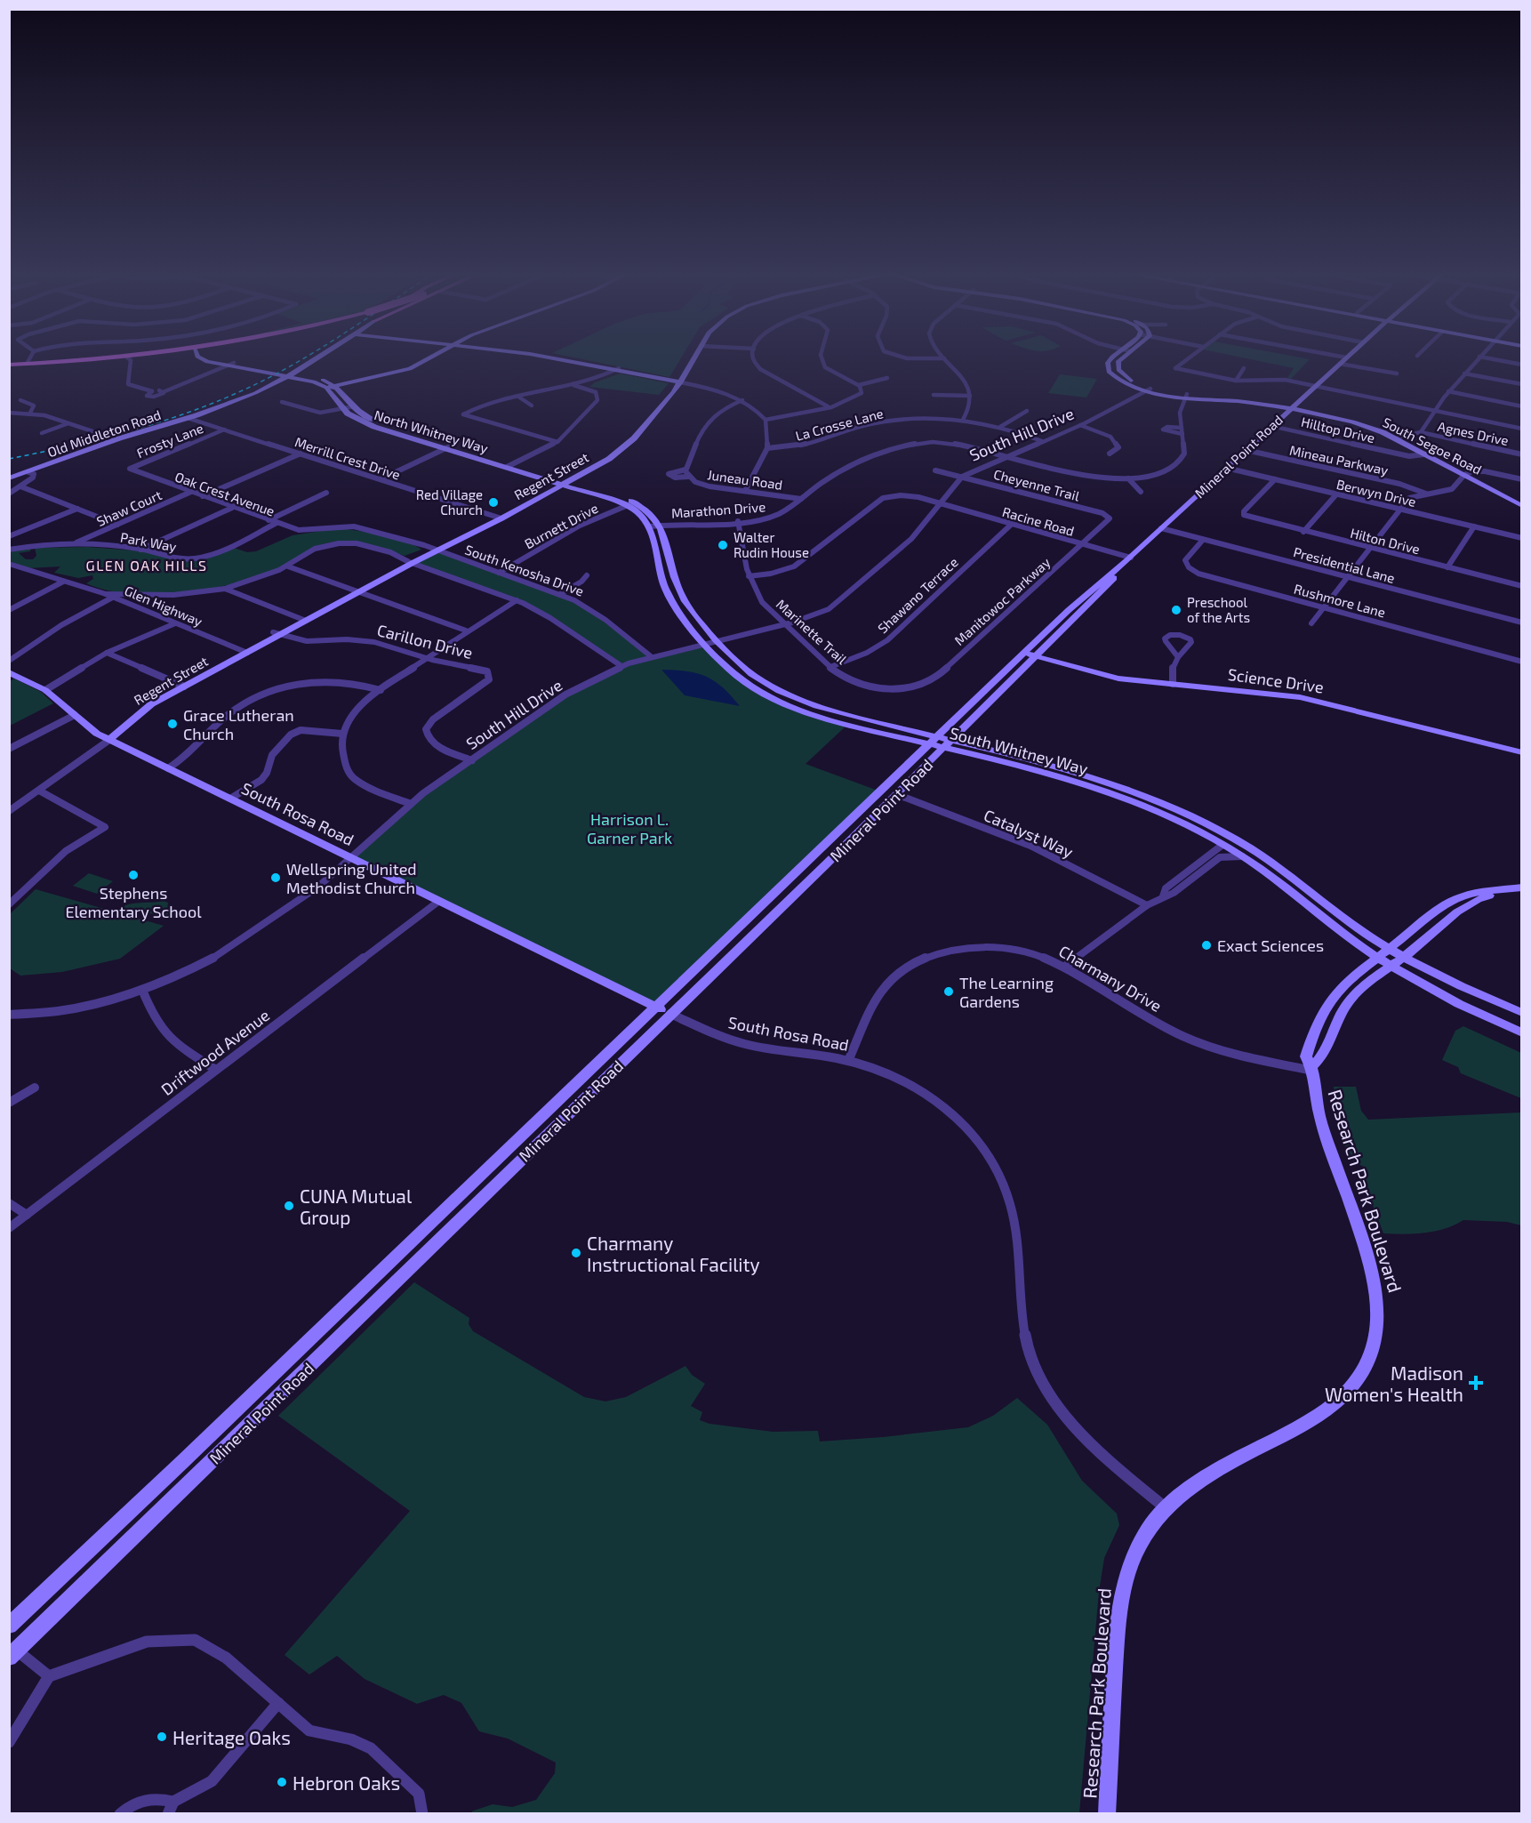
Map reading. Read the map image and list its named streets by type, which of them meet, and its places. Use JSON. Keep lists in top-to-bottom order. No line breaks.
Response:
{"streets":{"main road":["North Whitney Way","Old Middleton Road","South Segoe Road","Mineral Point Road","Regent Street","Science Drive","South Whitney Way","South Rosa Road","Research Park Boulevard"],"street":["La Crosse Lane","Hilltop Drive","Agnes Drive","South Hill Drive","Frosty Lane","Merrill Crest Drive","Mineau Parkway","Juneau Road","Cheyenne Trail","Berwyn Drive","Oak Crest Avenue","Shaw Court","Marathon Drive","Racine Road","Burnett Drive","Hilton Drive","Park Way","Presidential Lane","South Kenosha Drive","Shawano Terrace","Rushmore Lane","Manitowoc Parkway","Glen Highway","Marinette Trail","Carillon Drive","Catalyst Way","Charmany Drive","Driftwood Avenue"]},"crossings":[["La Crosse Lane","South Hill Drive"],["La Crosse Lane","Juneau Road"],["Hilltop Drive","South Segoe Road"],["Hilltop Drive","Mineral Point Road"],["North Whitney Way","Old Middleton Road"],["North Whitney Way","Regent Street"],["North Whitney Way","South Whitney Way"],["Old Middleton Road","Merrill Crest Drive"],["South Hill Drive","South Segoe Road"],["South Hill Drive","Cheyenne Trail"],["South Hill Drive","Marathon Drive"],["South Hill Drive","Racine Road"],["South Hill Drive","South Kenosha Drive"],["South Hill Drive","Marinette Trail"],["South Hill Drive","Carillon Drive"],["South Hill Drive","South Whitney Way"],["South Hill Drive","South Rosa Road"],["Frosty Lane","Merrill Crest Drive"],["Frosty Lane","Oak Crest Avenue"],["South Segoe Road","Mineral Point Road"],["South Segoe Road","Marathon Drive"],["Mineral Point Road","Mineau Parkway"],["Mineral Point Road","Berwyn Drive"],["Mineral Point Road","Racine Road"],["Mineral Point Road","Presidential Lane"],["Mineral Point Road","Science Drive"],["Mineral Point Road","South Whitney Way"],["Mineral Point Road","South Rosa Road"],["Mineral Point Road","Catalyst Way"],["Merrill Crest Drive","Regent Street"],["Regent Street","Oak Crest Avenue"],["Regent Street","South Kenosha Drive"],["Regent Street","Glen Highway"],["Regent Street","Carillon Drive"],["Regent Street","South Whitney Way"],["Regent Street","South Rosa Road"],["Juneau Road","Marathon Drive"],["Cheyenne Trail","Manitowoc Parkway"],["Berwyn Drive","Hilton Drive"],["Oak Crest Avenue","Shaw Court"],["Oak Crest Avenue","Park Way"],["Oak Crest Avenue","South Kenosha Drive"],["Shaw Court","Park Way"],["Marathon Drive","Marinette Trail"],["Marathon Drive","South Whitney Way"],["Racine Road","Shawano Terrace"],["Racine Road","Manitowoc Parkway"],["Racine Road","Marinette Trail"],["Burnett Drive","South Kenosha Drive"],["Burnett Drive","South Whitney Way"],["Presidential Lane","Rushmore Lane"],["South Kenosha Drive","Glen Highway"],["Shawano Terrace","Marinette Trail"],["Manitowoc Parkway","Marinette Trail"],["South Whitney Way","Research Park Boulevard"],["South Rosa Road","Charmany Drive"],["South Rosa Road","Driftwood Avenue"],["South Rosa Road","Research Park Boulevard"],["Charmany Drive","Research Park Boulevard"]],"districts":["GLEN OAK HILLS"],"parks":["Harrison L. Garner Park"],"places":{"other":["Red Village Church","Walter Rudin House","Preschool of the Arts","Grace Lutheran Church","Stephens Elementary School","Wellspring United Methodist Church","Exact Sciences","The Learning Gardens","CUNA Mutual Group","Charmany Instructional Facility","Heritage Oaks","Hebron Oaks"],"health":["Madison Women's Health"]}}
